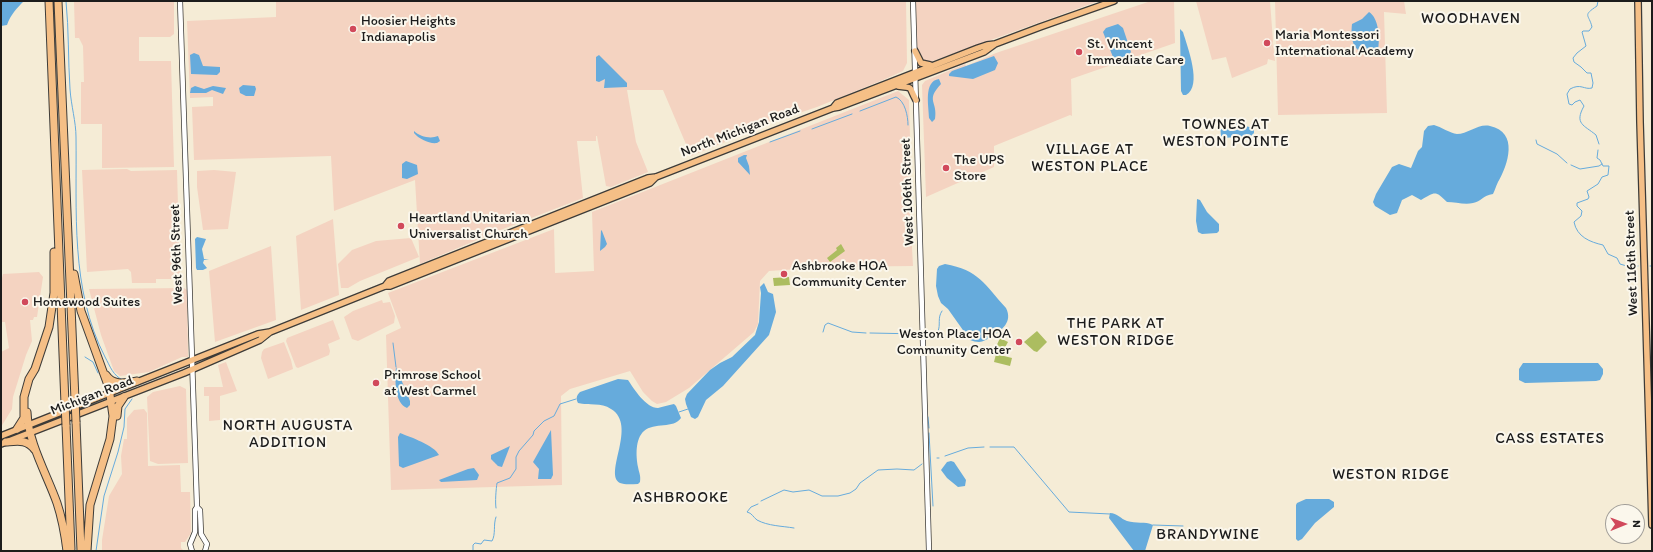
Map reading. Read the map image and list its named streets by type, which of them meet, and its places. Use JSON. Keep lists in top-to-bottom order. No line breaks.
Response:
{"streets":{"main road":["North Michigan Road","West 116th Street","Michigan Road"],"street":["West 106th Street","West 96th Street"]},"crossings":[["North Michigan Road","West 106th Street"],["North Michigan Road","West 96th Street"],["North Michigan Road","Michigan Road"],["West 96th Street","Michigan Road"]],"districts":["WOODHAVEN","TOWNES AT WESTON POINTE","VILLAGE AT WESTON PLACE","THE PARK AT WESTON RIDGE","NORTH AUGUSTA ADDITION","CASS ESTATES","WESTON RIDGE","ASHBROOKE","BRANDYWINE"],"places":["Hoosier Heights Indianapolis","Maria Montessori International Academy","St. Vincent Immediate Care","The UPS Store","Heartland Unitarian Universalist Church","Ashbrooke HOA Community Center","Homewood Suites","Weston Place HOA Community Center","Primrose School at West Carmel"],"north":"right"}
